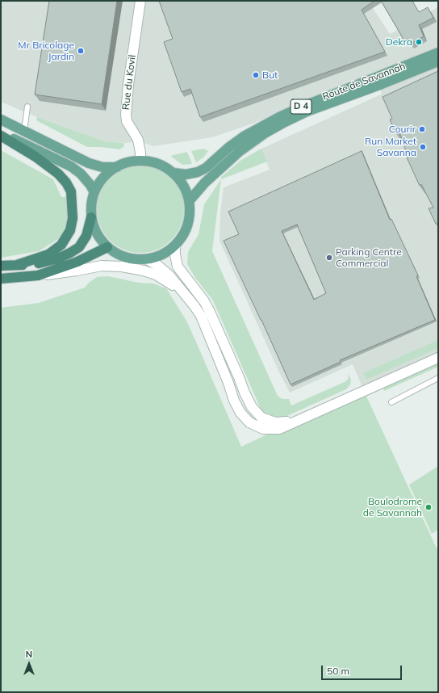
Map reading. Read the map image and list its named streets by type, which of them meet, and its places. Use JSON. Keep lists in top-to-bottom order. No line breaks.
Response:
{"streets":{"main road":["Route de Savannah","D 4"],"street":["Rue du Kovil"]},"crossings":[["Route de Savannah","Rue du Kovil"]],"places":["Dekra","Mr Bricolage Jardin","But","Courir","Run Market Savanna","Parking Centre Commercial","Boulodrome de Savannah"],"scale_bar":"50 m","north":"top"}
